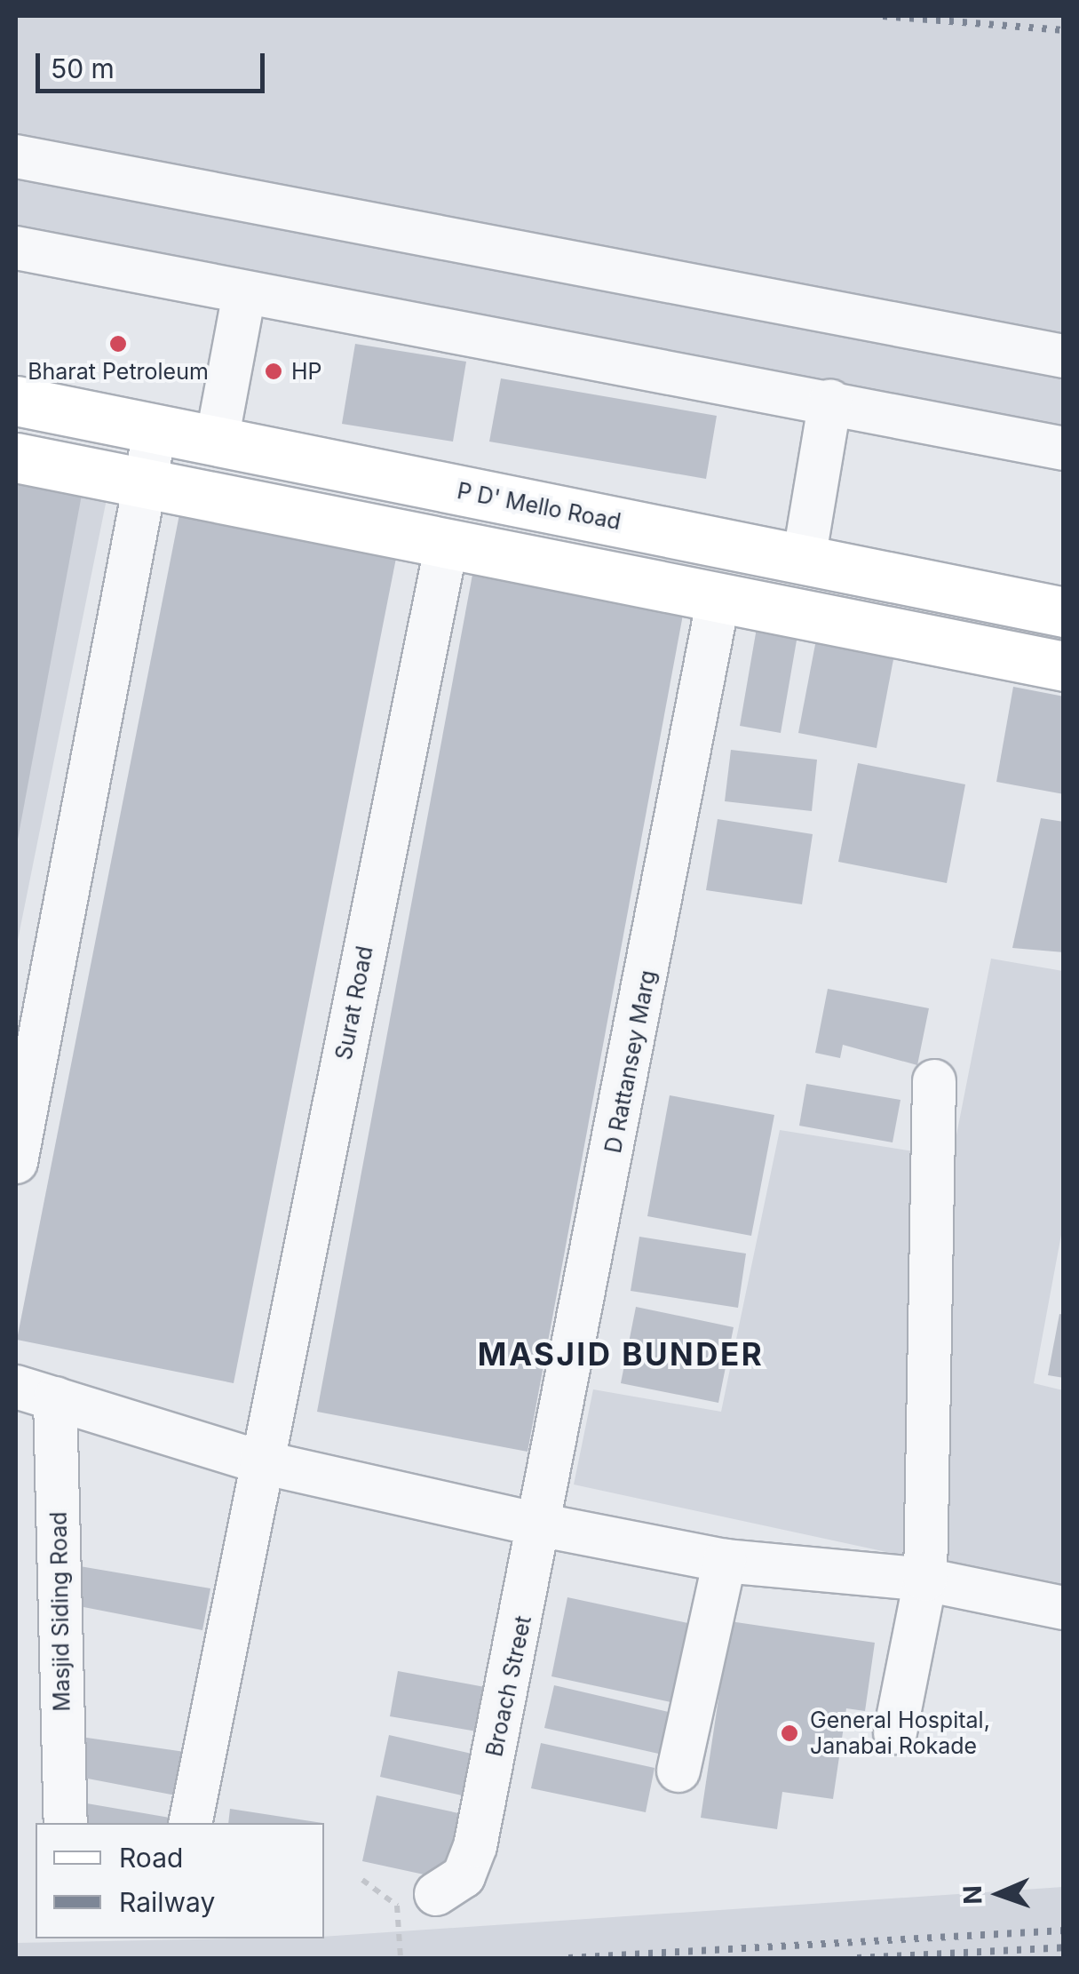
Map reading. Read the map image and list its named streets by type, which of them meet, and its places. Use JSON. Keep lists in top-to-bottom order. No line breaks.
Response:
{"streets":{"main road":["P D' Mello Road"],"street":["Surat Road","D Rattansey Marg","Masjid Siding Road","Broach Street"]},"crossings":[["D Rattansey Marg","Broach Street"]],"districts":["MASJID BUNDER"],"places":["Bharat Petroleum","HP","General Hospital, Janabai Rokade"],"legend":["Road","Railway"],"scale_bar":"50 m","north":"left"}
